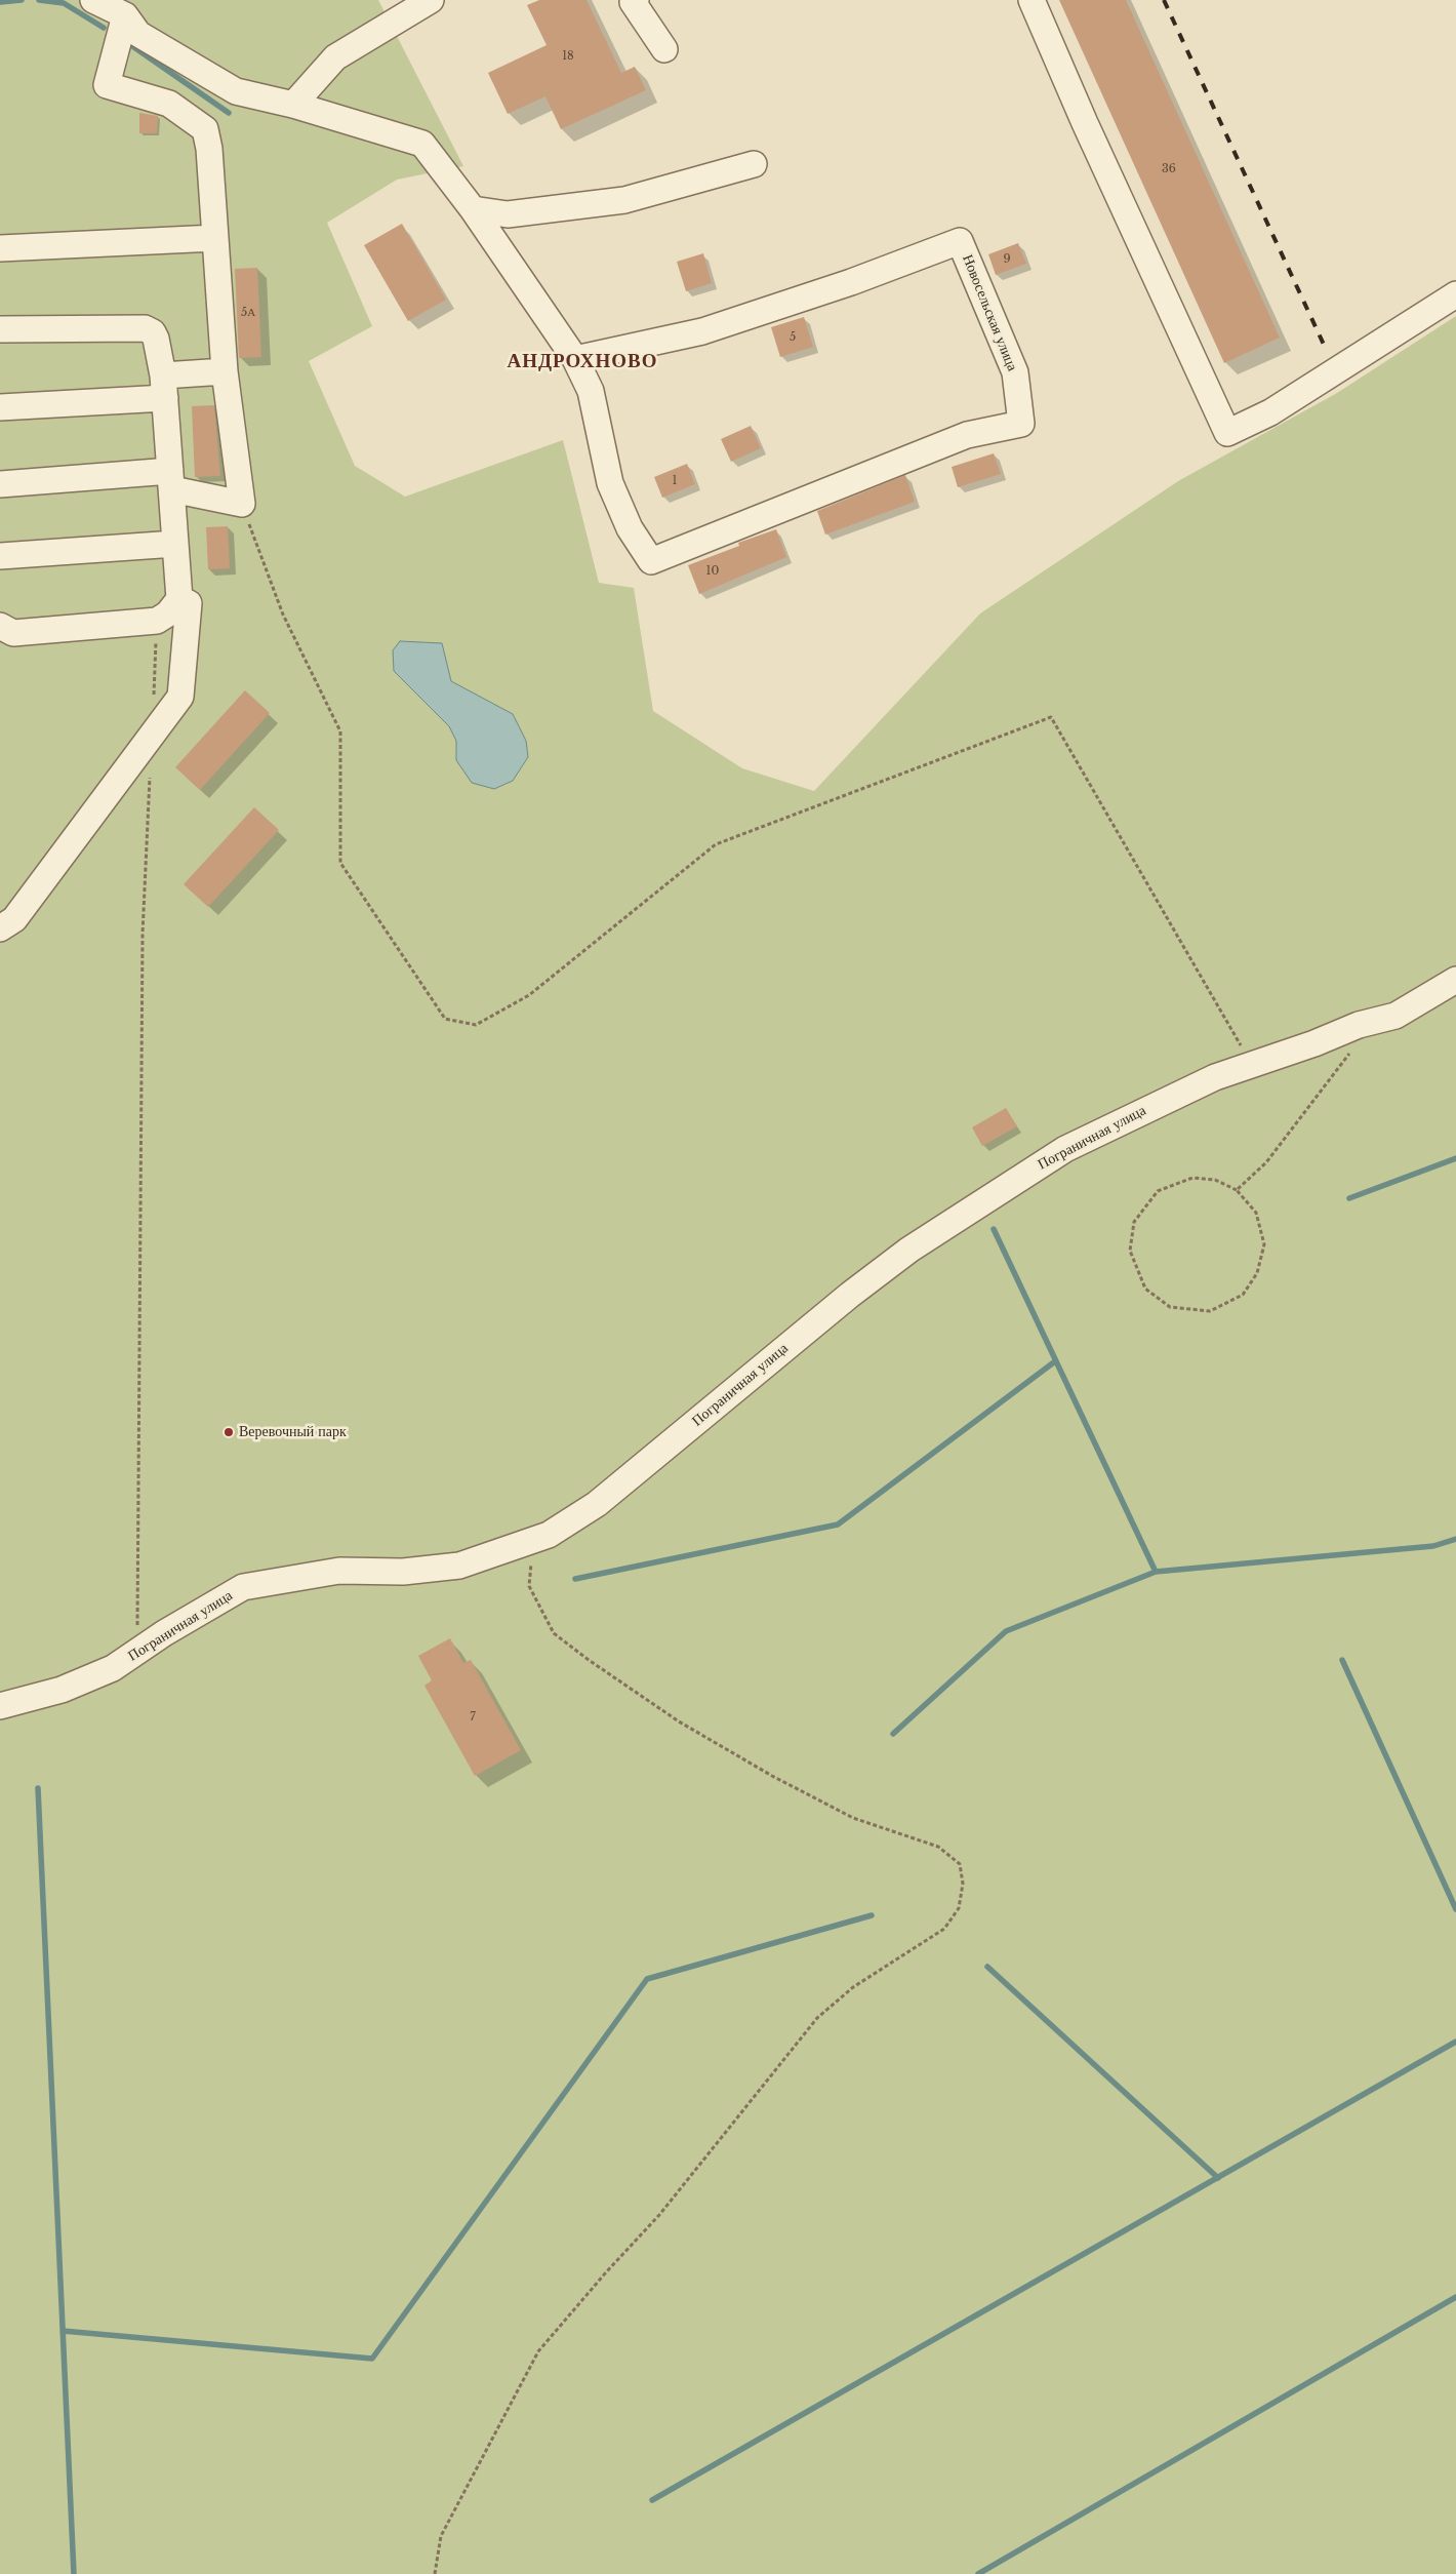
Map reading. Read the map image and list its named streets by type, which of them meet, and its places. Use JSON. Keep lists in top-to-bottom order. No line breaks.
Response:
{"streets":{"street":["Новосельская улица","Пограничная улица"]},"districts":["АНДРОХНОВО"],"places":["Веревочный парк"],"house_numbers":["18","36","9","5А","5","1","10","7"]}
